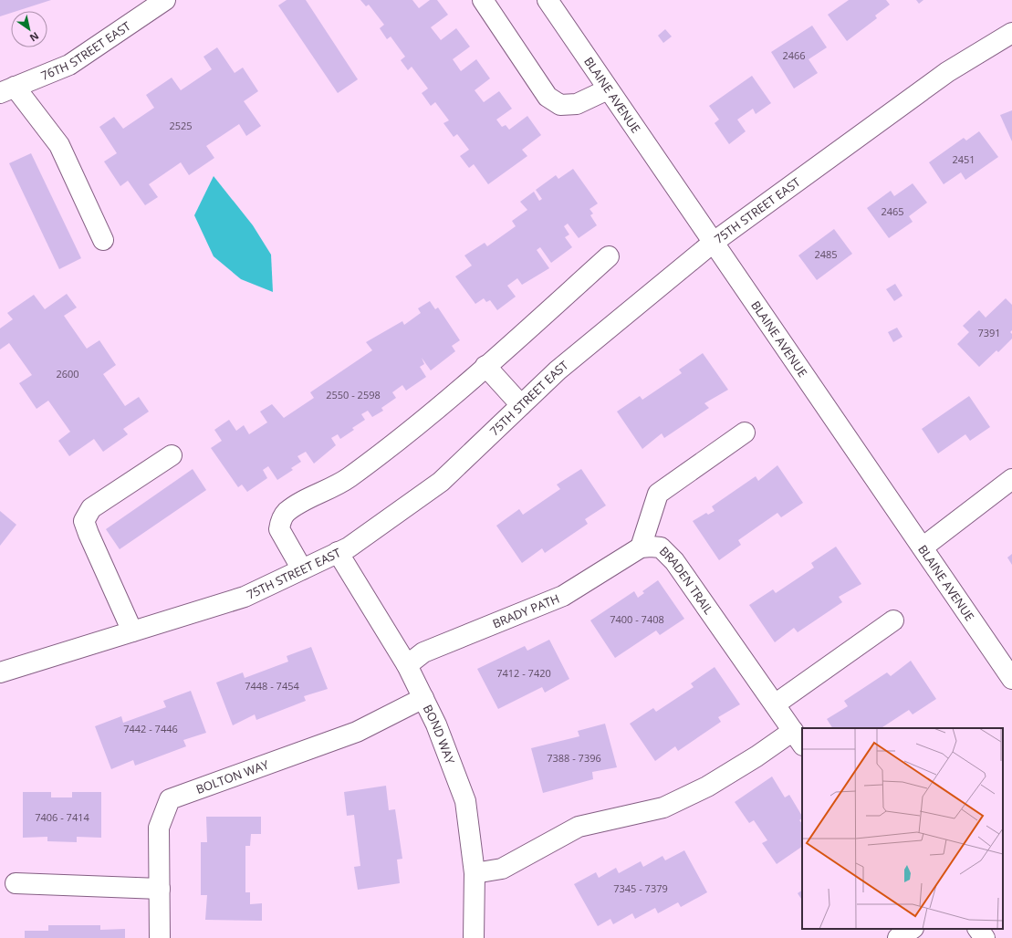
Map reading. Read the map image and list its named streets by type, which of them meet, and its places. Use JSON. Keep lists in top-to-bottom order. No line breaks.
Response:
{"streets":{"street":["76TH STREET EAST","BLAINE AVENUE","75TH STREET EAST","BRADEN TRAIL","BRADY PATH","BOND WAY","BOLTON WAY"]},"crossings":[["BLAINE AVENUE","75TH STREET EAST"],["75TH STREET EAST","BOND WAY"],["BRADEN TRAIL","BRADY PATH"],["BRADY PATH","BOND WAY"],["BOND WAY","BOLTON WAY"]],"house_numbers":["2466","2525","2451","2465","2485","7391","2600","2550 - 2598","7400 - 7408","7412 - 7420","7448 - 7454","7442 - 7446","7388 - 7396","7406 - 7414","7345 - 7379"],"north":"bottom right"}
